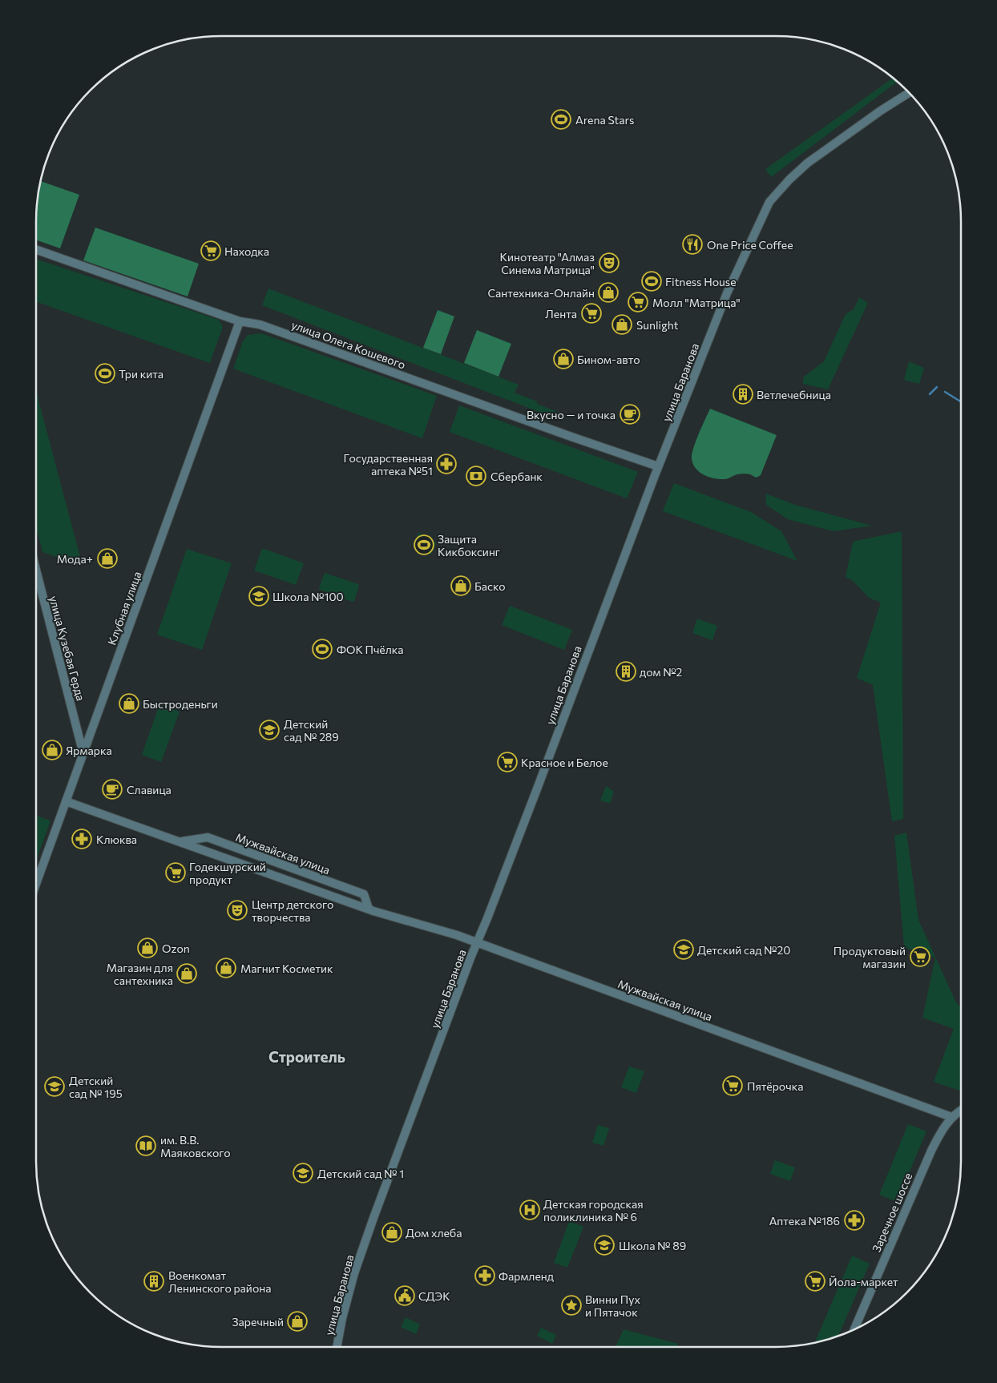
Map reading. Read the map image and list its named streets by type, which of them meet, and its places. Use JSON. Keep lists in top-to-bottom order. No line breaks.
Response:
{"streets":{"street":["улица Олега Кошевого","улица Баранова","Клубная улица","улица Кузебая Герда","Мужвайская улица","Заречное шоссе"]},"crossings":[["улица Олега Кошевого","улица Баранова"],["улица Олега Кошевого","Клубная улица"],["улица Баранова","Мужвайская улица"],["Клубная улица","улица Кузебая Герда"],["Клубная улица","Мужвайская улица"],["Мужвайская улица","Заречное шоссе"]],"districts":["Строитель"],"places":{"sports":["Arena Stars","Fitness House","Три кита","Защита Кикбоксинг","ФОК Пчёлка"],"restaurant":["One Price Coffee"],"supermarket":["Находка","Молл \"Матрица\"","Лента","Красное и Белое","Годекшурский продукт","Продуктовый магазин","Пятёрочка","Йола-маркет"],"theatre":["Кинотеатр \"Алмаз Синема Матрица\"","Центр детского творчества"],"shop":["Сантехника-Онлайн","Sunlight","Бином-авто","Мода+","Баско","Быстроденьги","Ярмарка","Ozon","Магнит Косметик","Магазин для сантехника","Дом хлеба","Заречный"],"building":["Ветлечебница","дом №2","Военкомат Ленинского района"],"cafe":["Вкусно — и точка","Славица"],"pharmacy":["Государственная аптека №51","Клюква","Аптека №186","Фармленд"],"bank":["Сбербанк"],"school or university":["Школа №100","Детский сад № 289","Детский сад №20","Детский сад № 195","Детский сад № 1","Школа № 89"],"library":["им. В.В. Маяковского"],"hospital":["Детская городская поликлиника № 6"],"public building":["СДЭК"],"place":["Винни Пух и Пятачок"]}}
